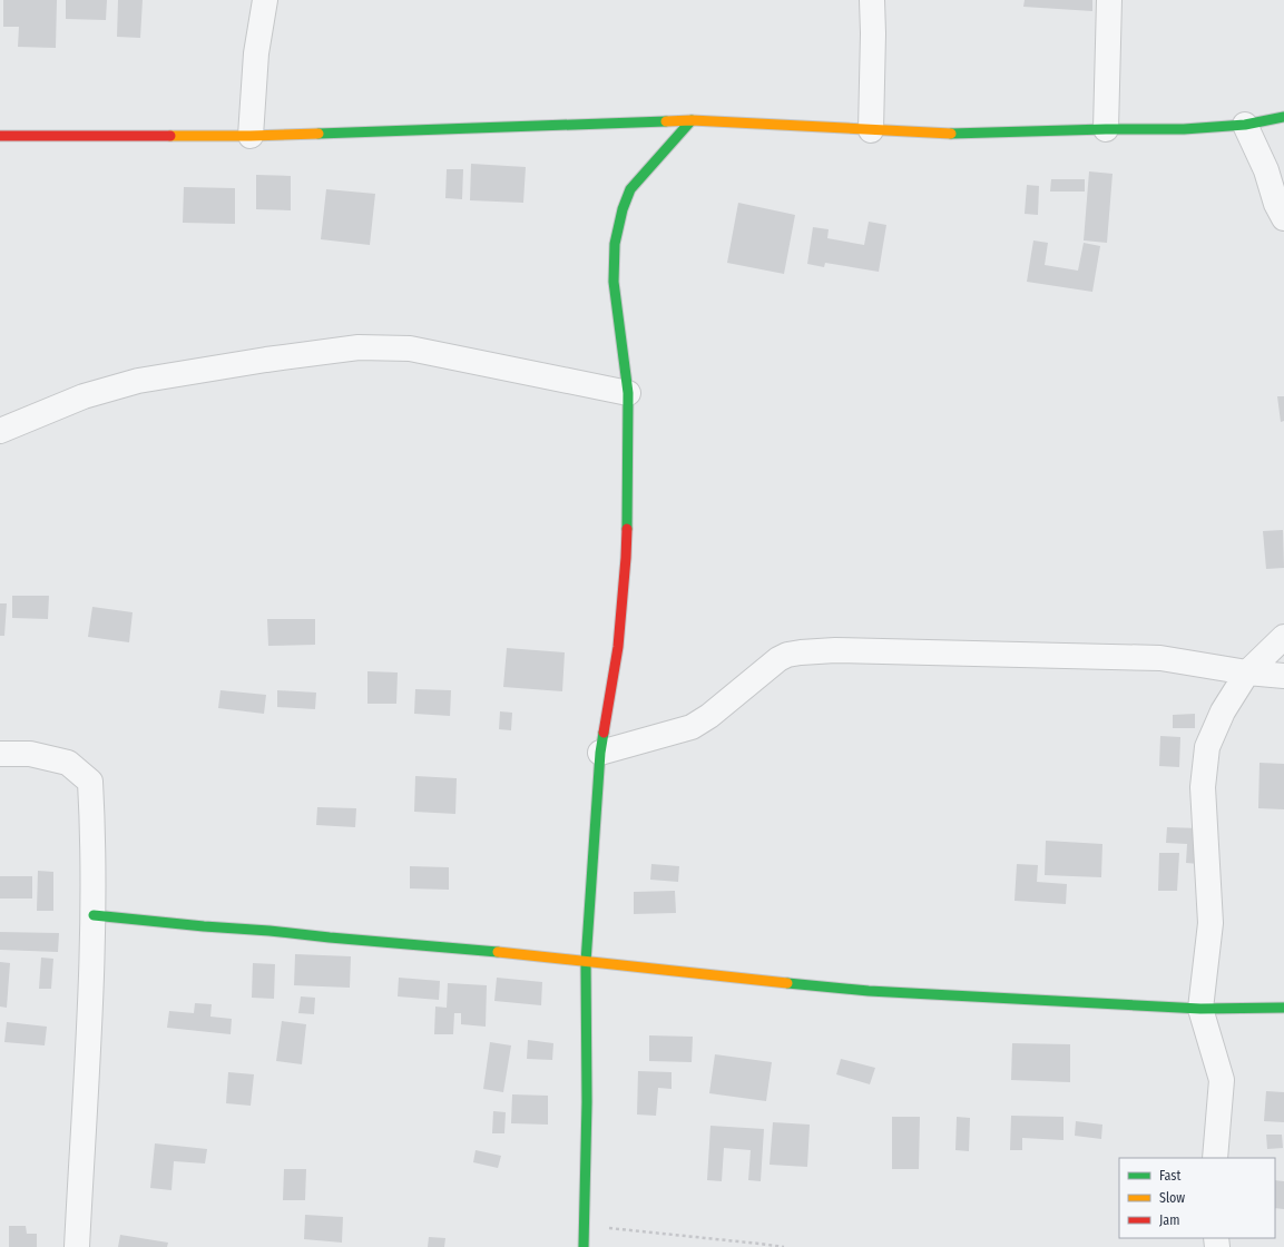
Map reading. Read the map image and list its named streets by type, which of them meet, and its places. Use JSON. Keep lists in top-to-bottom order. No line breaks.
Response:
{"legend":["Fast","Slow","Jam"]}
